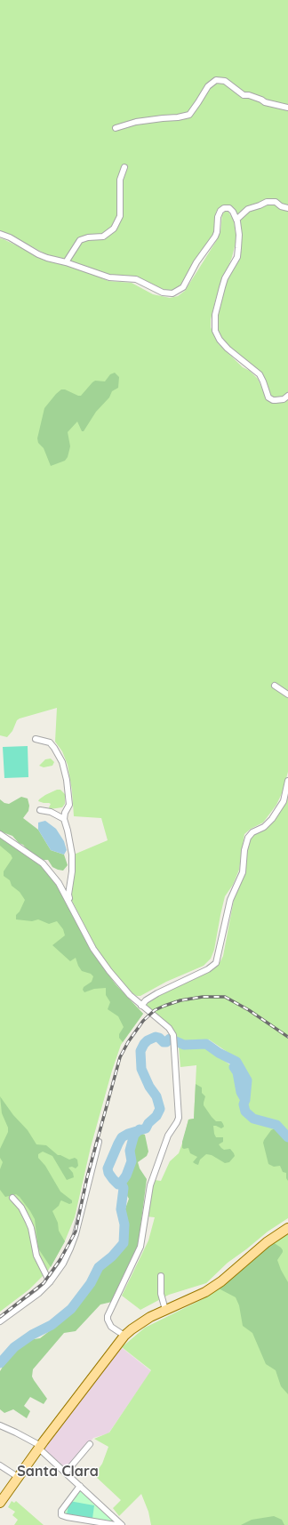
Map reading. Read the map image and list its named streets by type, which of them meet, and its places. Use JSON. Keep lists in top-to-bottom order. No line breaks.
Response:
{"districts":["Santa Clara"]}
